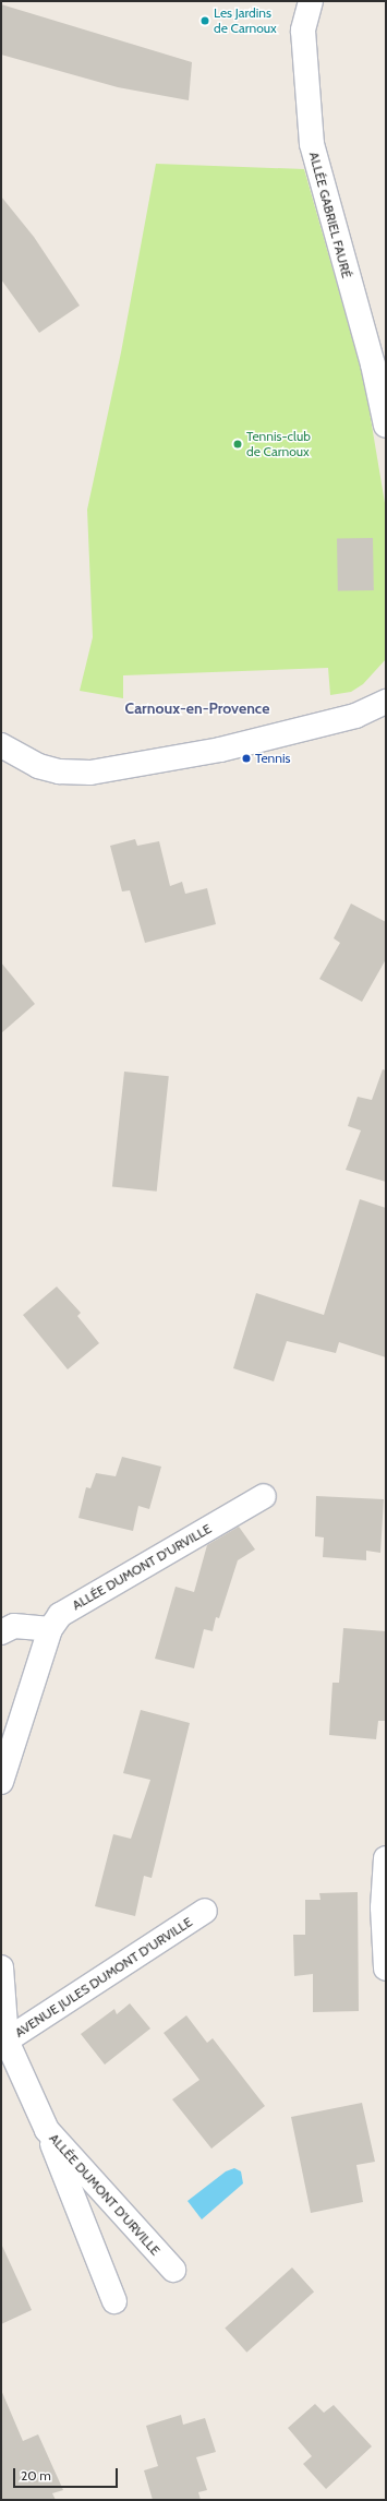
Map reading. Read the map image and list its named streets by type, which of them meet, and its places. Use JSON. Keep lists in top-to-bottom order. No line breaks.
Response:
{"streets":{"street":["ALLÉE GABRIEL FAURÉ","ALLÉE DUMONT D'URVILLE","AVENUE JULES DUMONT D'URVILLE"]},"crossings":[["ALLÉE DUMONT D'URVILLE","AVENUE JULES DUMONT D'URVILLE"]],"districts":["Carnoux-en-Provence"],"places":["Les Jardins de Carnoux","Tennis-club de Carnoux","Tennis"],"scale_bar":"20 m"}
